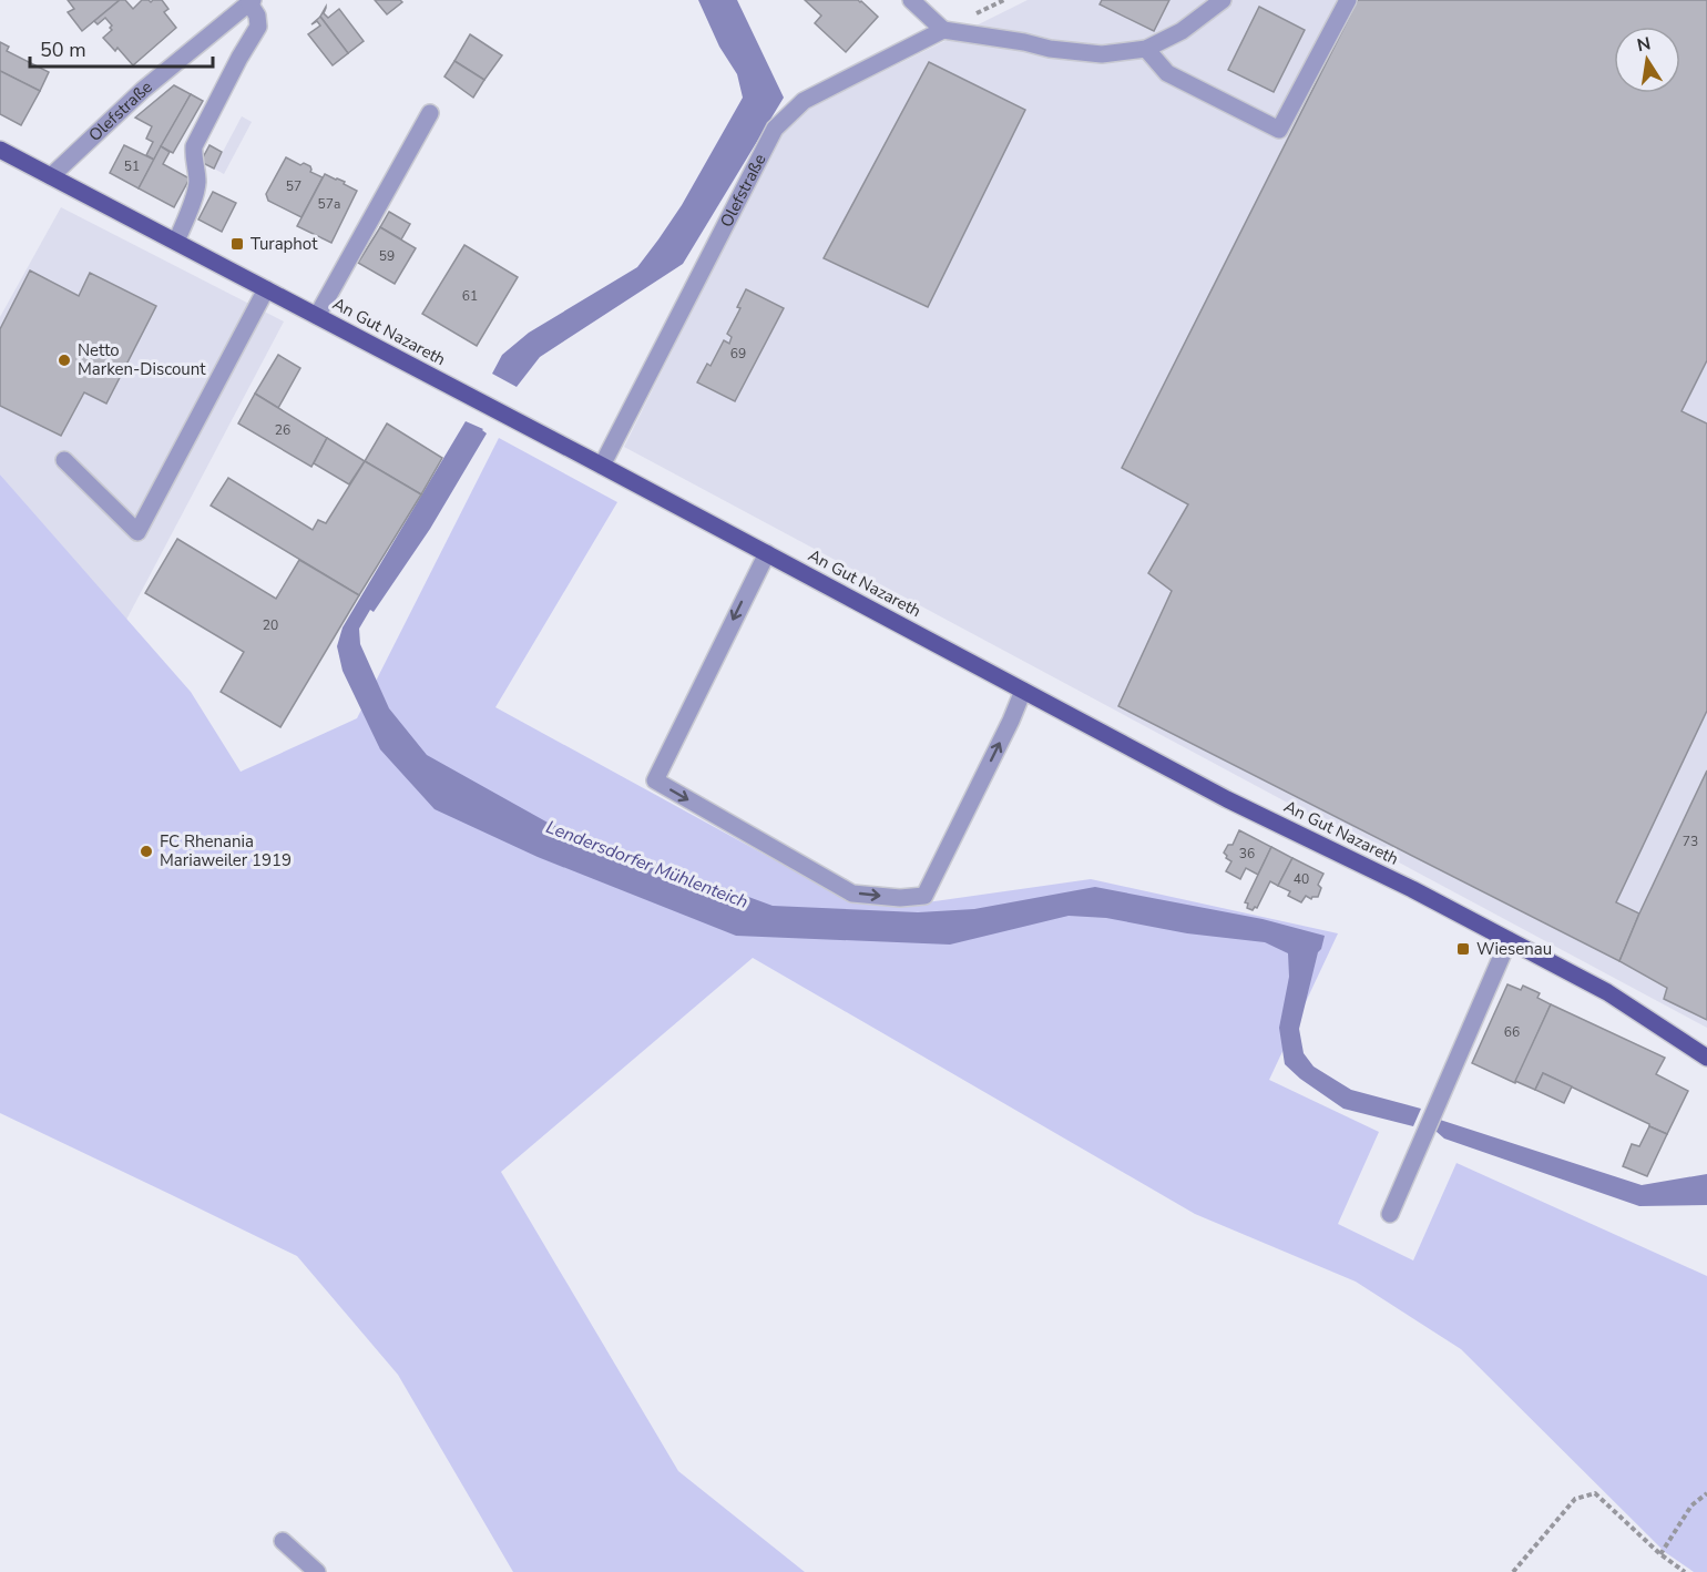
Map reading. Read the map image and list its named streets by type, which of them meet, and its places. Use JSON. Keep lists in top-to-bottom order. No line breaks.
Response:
{"streets":{"main road":["An Gut Nazareth"],"street":["Olefstraße"]},"crossings":[["Olefstraße","An Gut Nazareth"]],"water":["Lendersdorfer Mühlenteich"],"places":{"transit":["Turaphot","Wiesenau"],"other":["Netto Marken-Discount","FC Rhenania Mariaweiler 1919"]},"house_numbers":["51","57","57a","59","61","69","26","20","73","36","40","66"],"scale_bar":"50 m","north":"top"}
